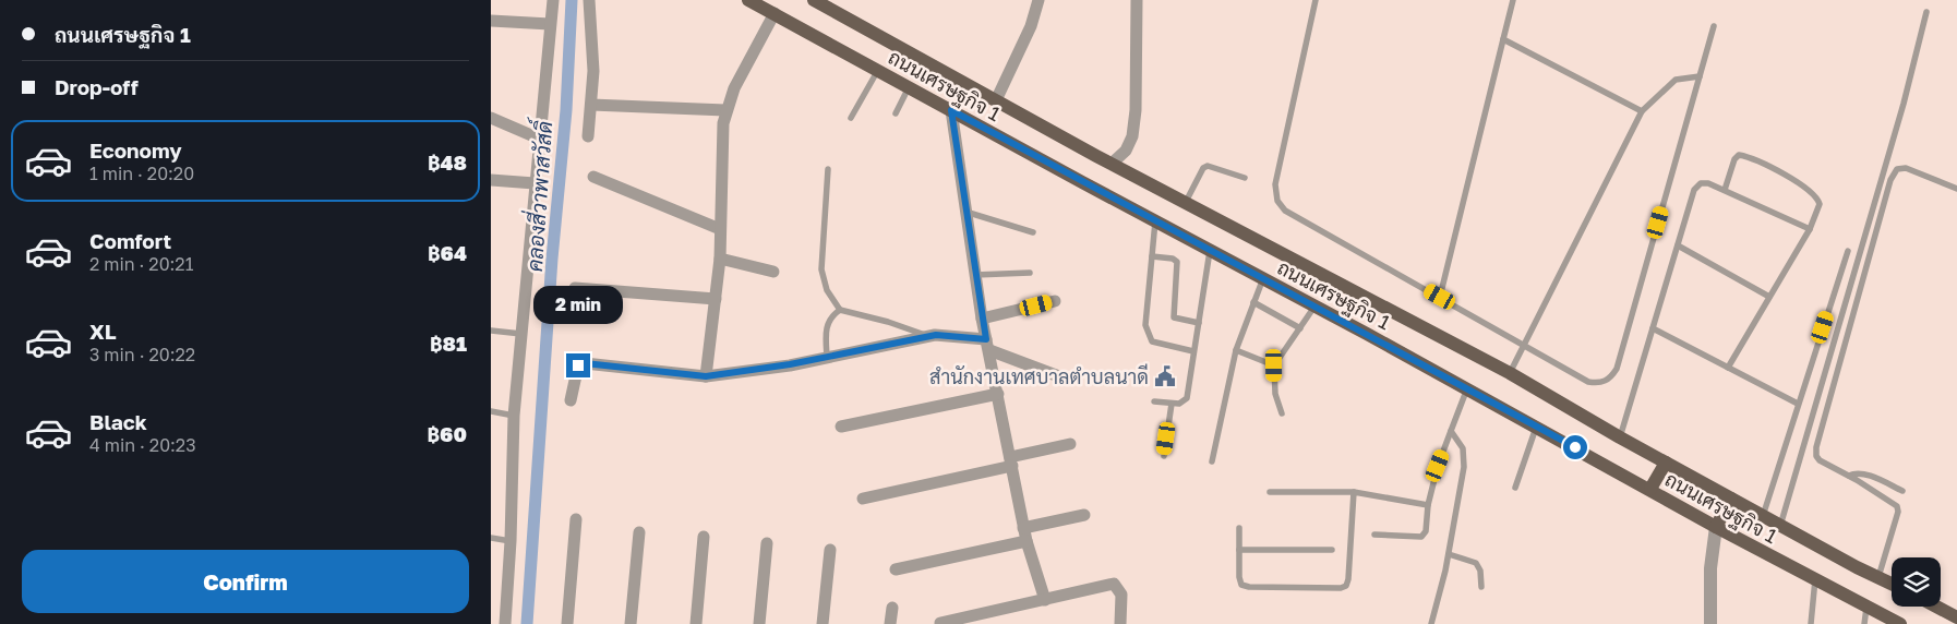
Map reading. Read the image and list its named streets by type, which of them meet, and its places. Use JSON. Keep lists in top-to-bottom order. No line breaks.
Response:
{"streets":{"main road":["ถนนเศรษฐกิจ 1"]},"water":["คลองสี่วาพาสวัสดิ์"],"places":{"public building":["สำนักงานเทศบาลตำบลนาดี"]},"page":{"banner":["ถนนเศรษฐกิจ 1","Drop-off"],"list":[{"name":"Economy","note":"1 min · 20:20","value":"฿48"},{"name":"Comfort","note":"2 min · 20:21","value":"฿64"},{"name":"XL","note":"3 min · 20:22","value":"฿81"},{"name":"Black","note":"4 min · 20:23","value":"฿60"}],"bubble":"2 min","buttons":"Confirm"}}
